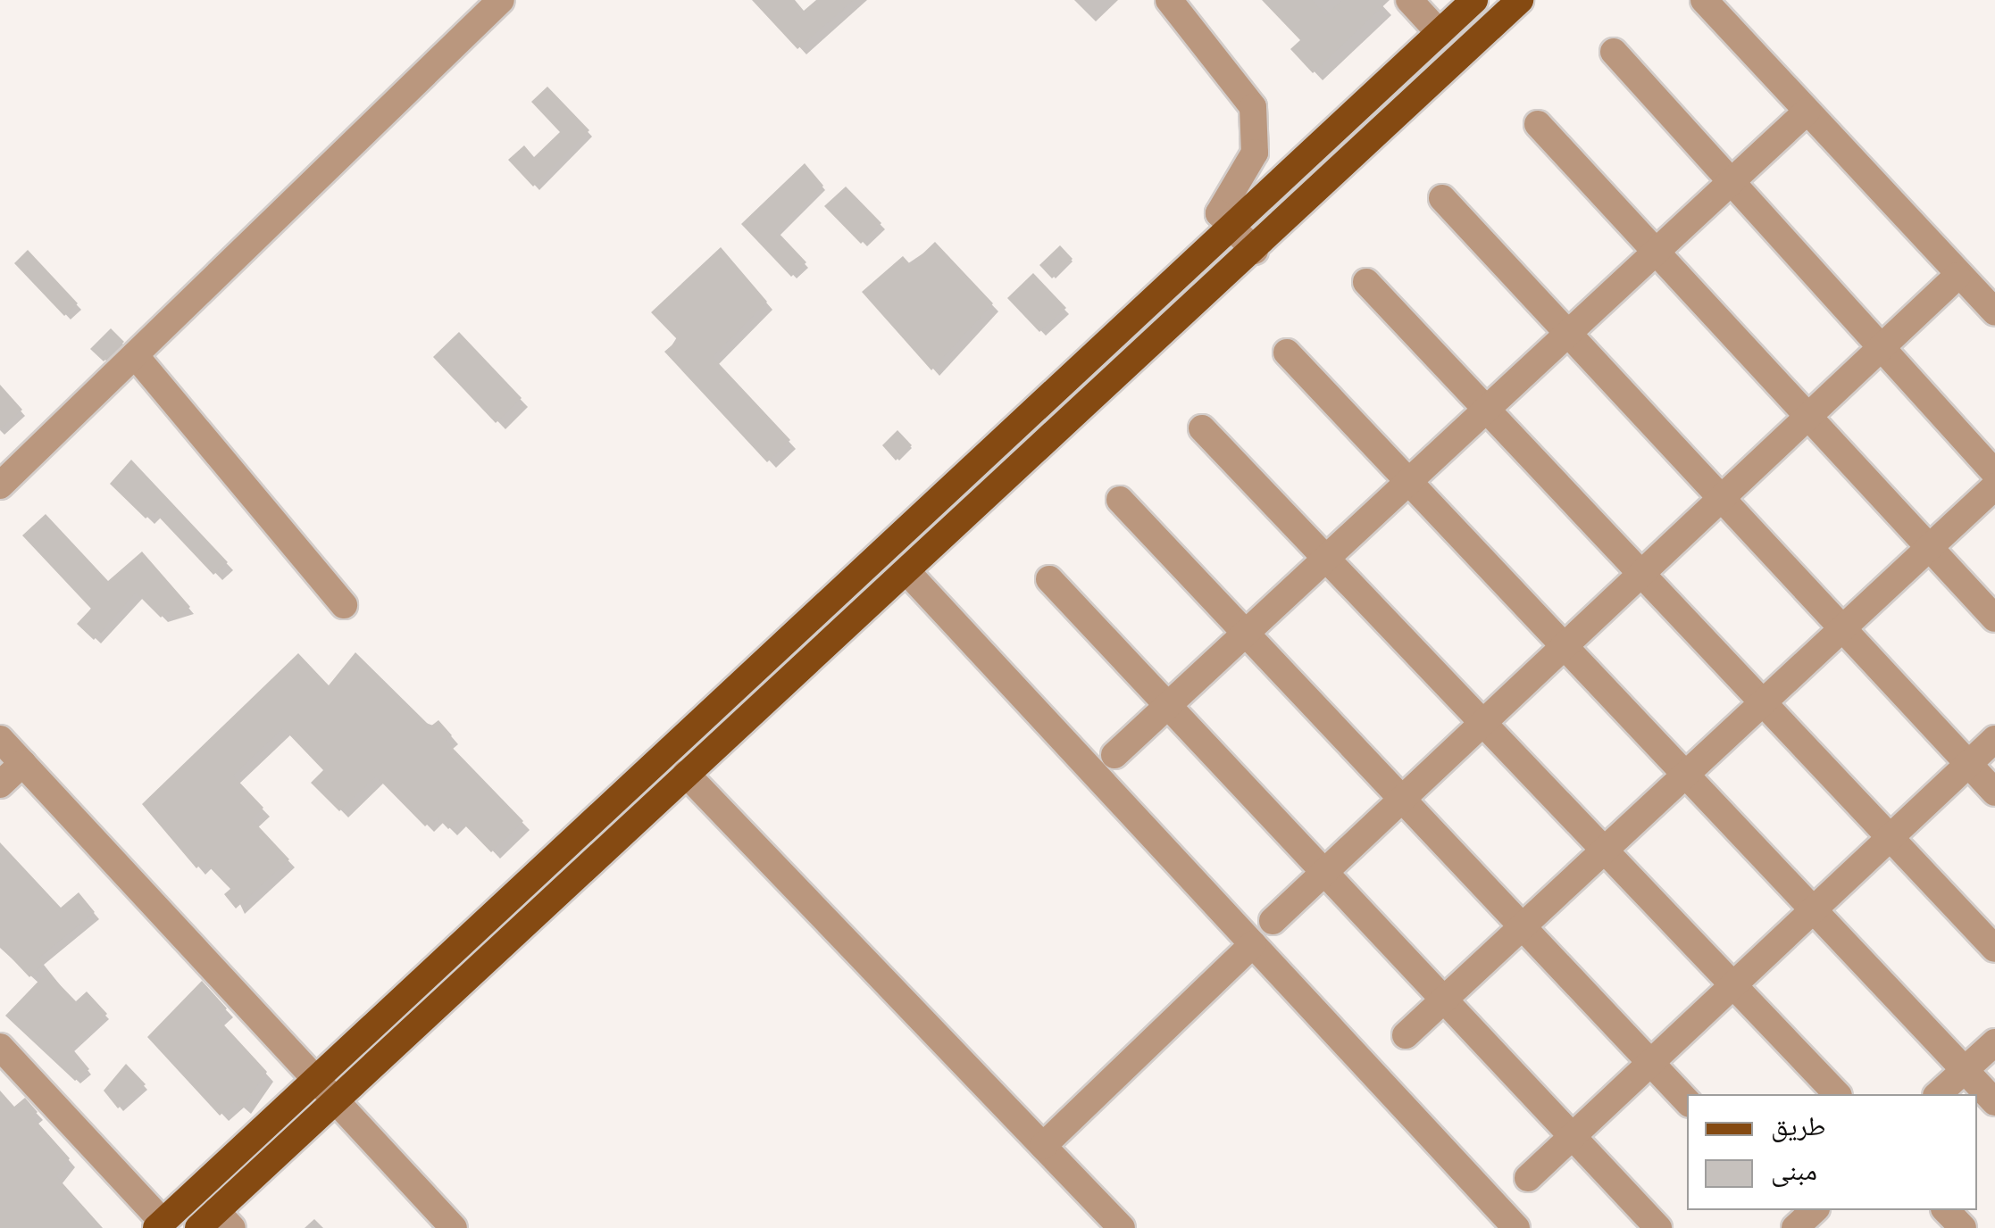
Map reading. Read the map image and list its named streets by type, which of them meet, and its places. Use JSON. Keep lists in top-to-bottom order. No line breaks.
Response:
{"legend":["طريق","مبنى"]}
